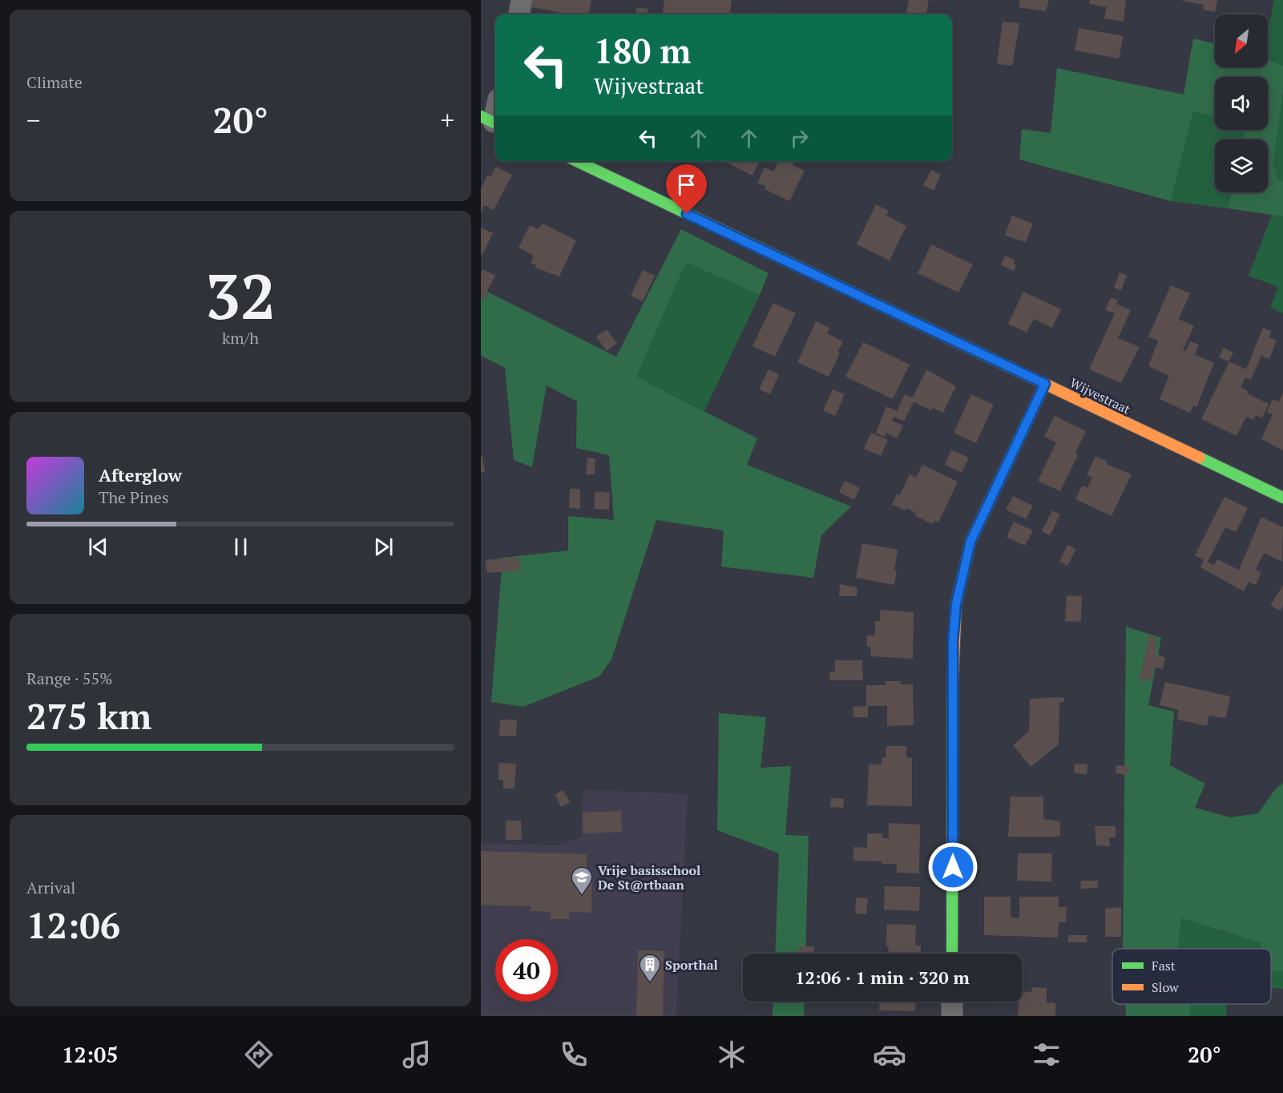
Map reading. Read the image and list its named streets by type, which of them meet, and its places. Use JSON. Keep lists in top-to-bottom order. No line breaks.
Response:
{"streets":{"street":["Wijvestraat"]},"places":{"school or university":["Vrije basisschool De St@rtbaan"],"building":["Sporthal"]},"legend":["Fast","Slow"],"north":"bottom left","page":{"tile":["Climate",["32","km/h"],["Range · 55%","275 km"],["Arrival","12:06"]],"turn":["180 m","Wijvestraat"],"heat":["−","20°","+"],"song":["Afterglow","The Pines"],"limit":"40","trip":"12:06 · 1 min · 320 m","tabs":["12:05","20°"]}}
